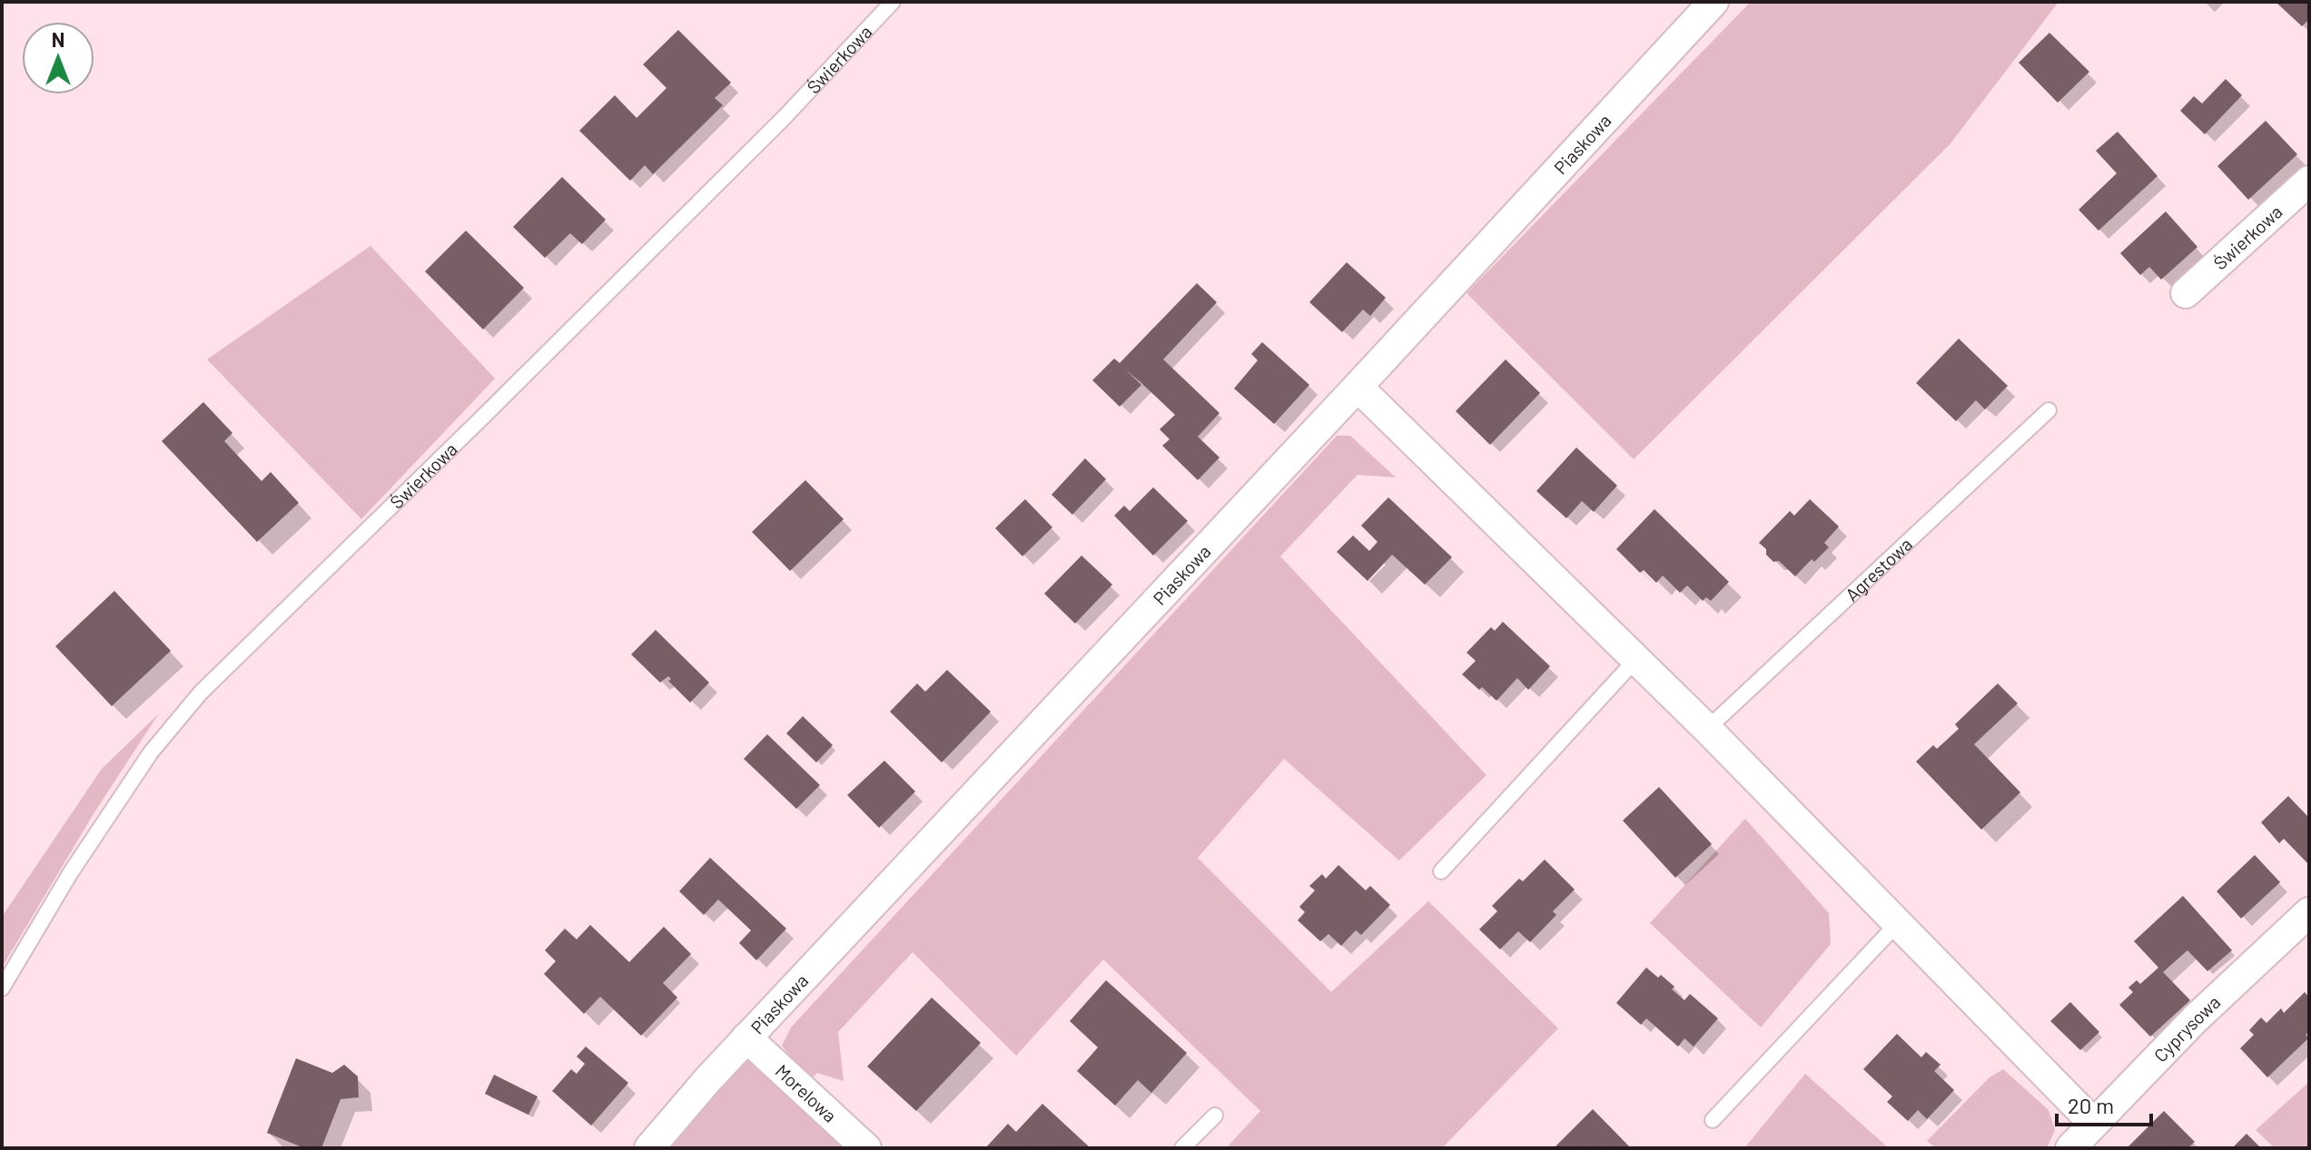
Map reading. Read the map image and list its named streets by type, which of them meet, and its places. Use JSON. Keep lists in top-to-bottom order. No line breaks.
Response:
{"streets":{"street":["Świerkowa","Piaskowa","Cyprysowa","Morelowa"],"lane":["Agrestowa"]},"crossings":[["Piaskowa","Morelowa"]],"scale_bar":"20 m","north":"top"}
